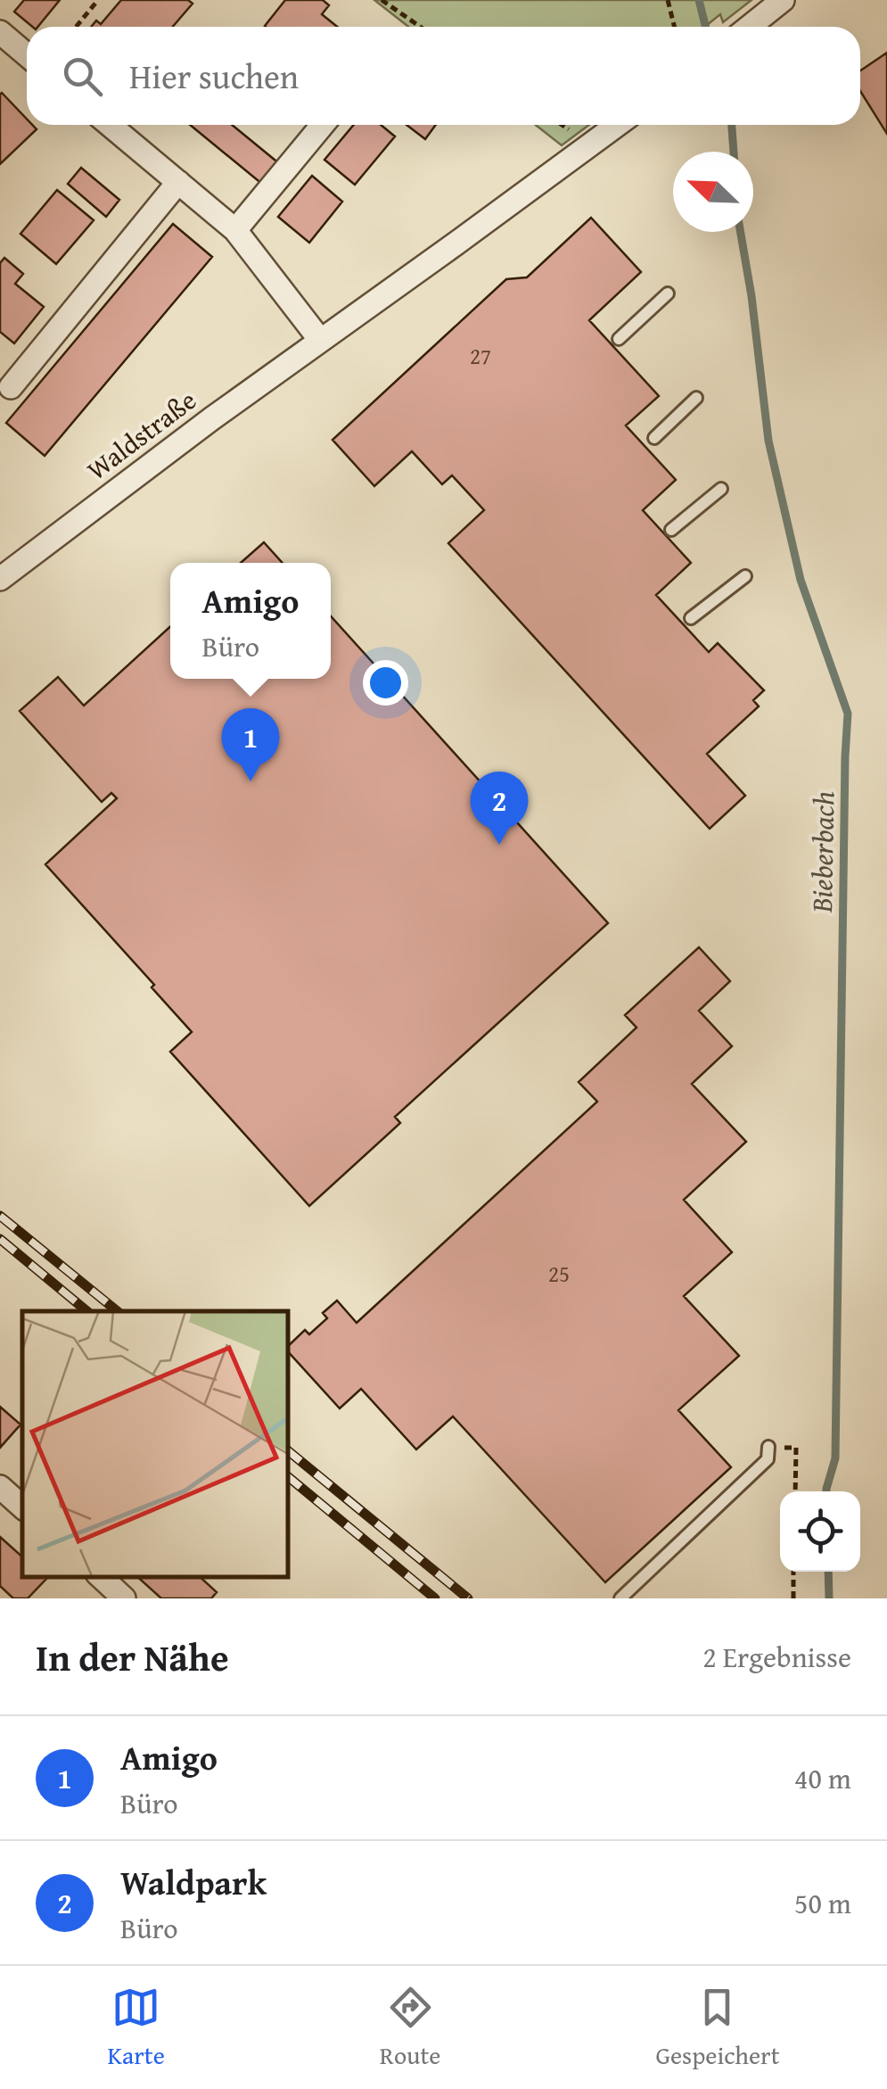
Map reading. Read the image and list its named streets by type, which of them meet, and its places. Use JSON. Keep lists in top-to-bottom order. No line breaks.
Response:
{"streets":{"street":["Waldstraße"]},"water":["Bieberbach"],"house_numbers":["27","25"],"north":"top left","page":{"search":"Hier suchen","popup":["Amigo","Büro"],"pins":["1","2"],"heading":["In der Nähe","2 Ergebnisse"],"list":[{"mark":"1","name":"Amigo","note":"Büro","value":"40 m"},{"mark":"2","name":"Waldpark","note":"Büro","value":"50 m"}],"nav":["Karte","Route","Gespeichert"]}}
